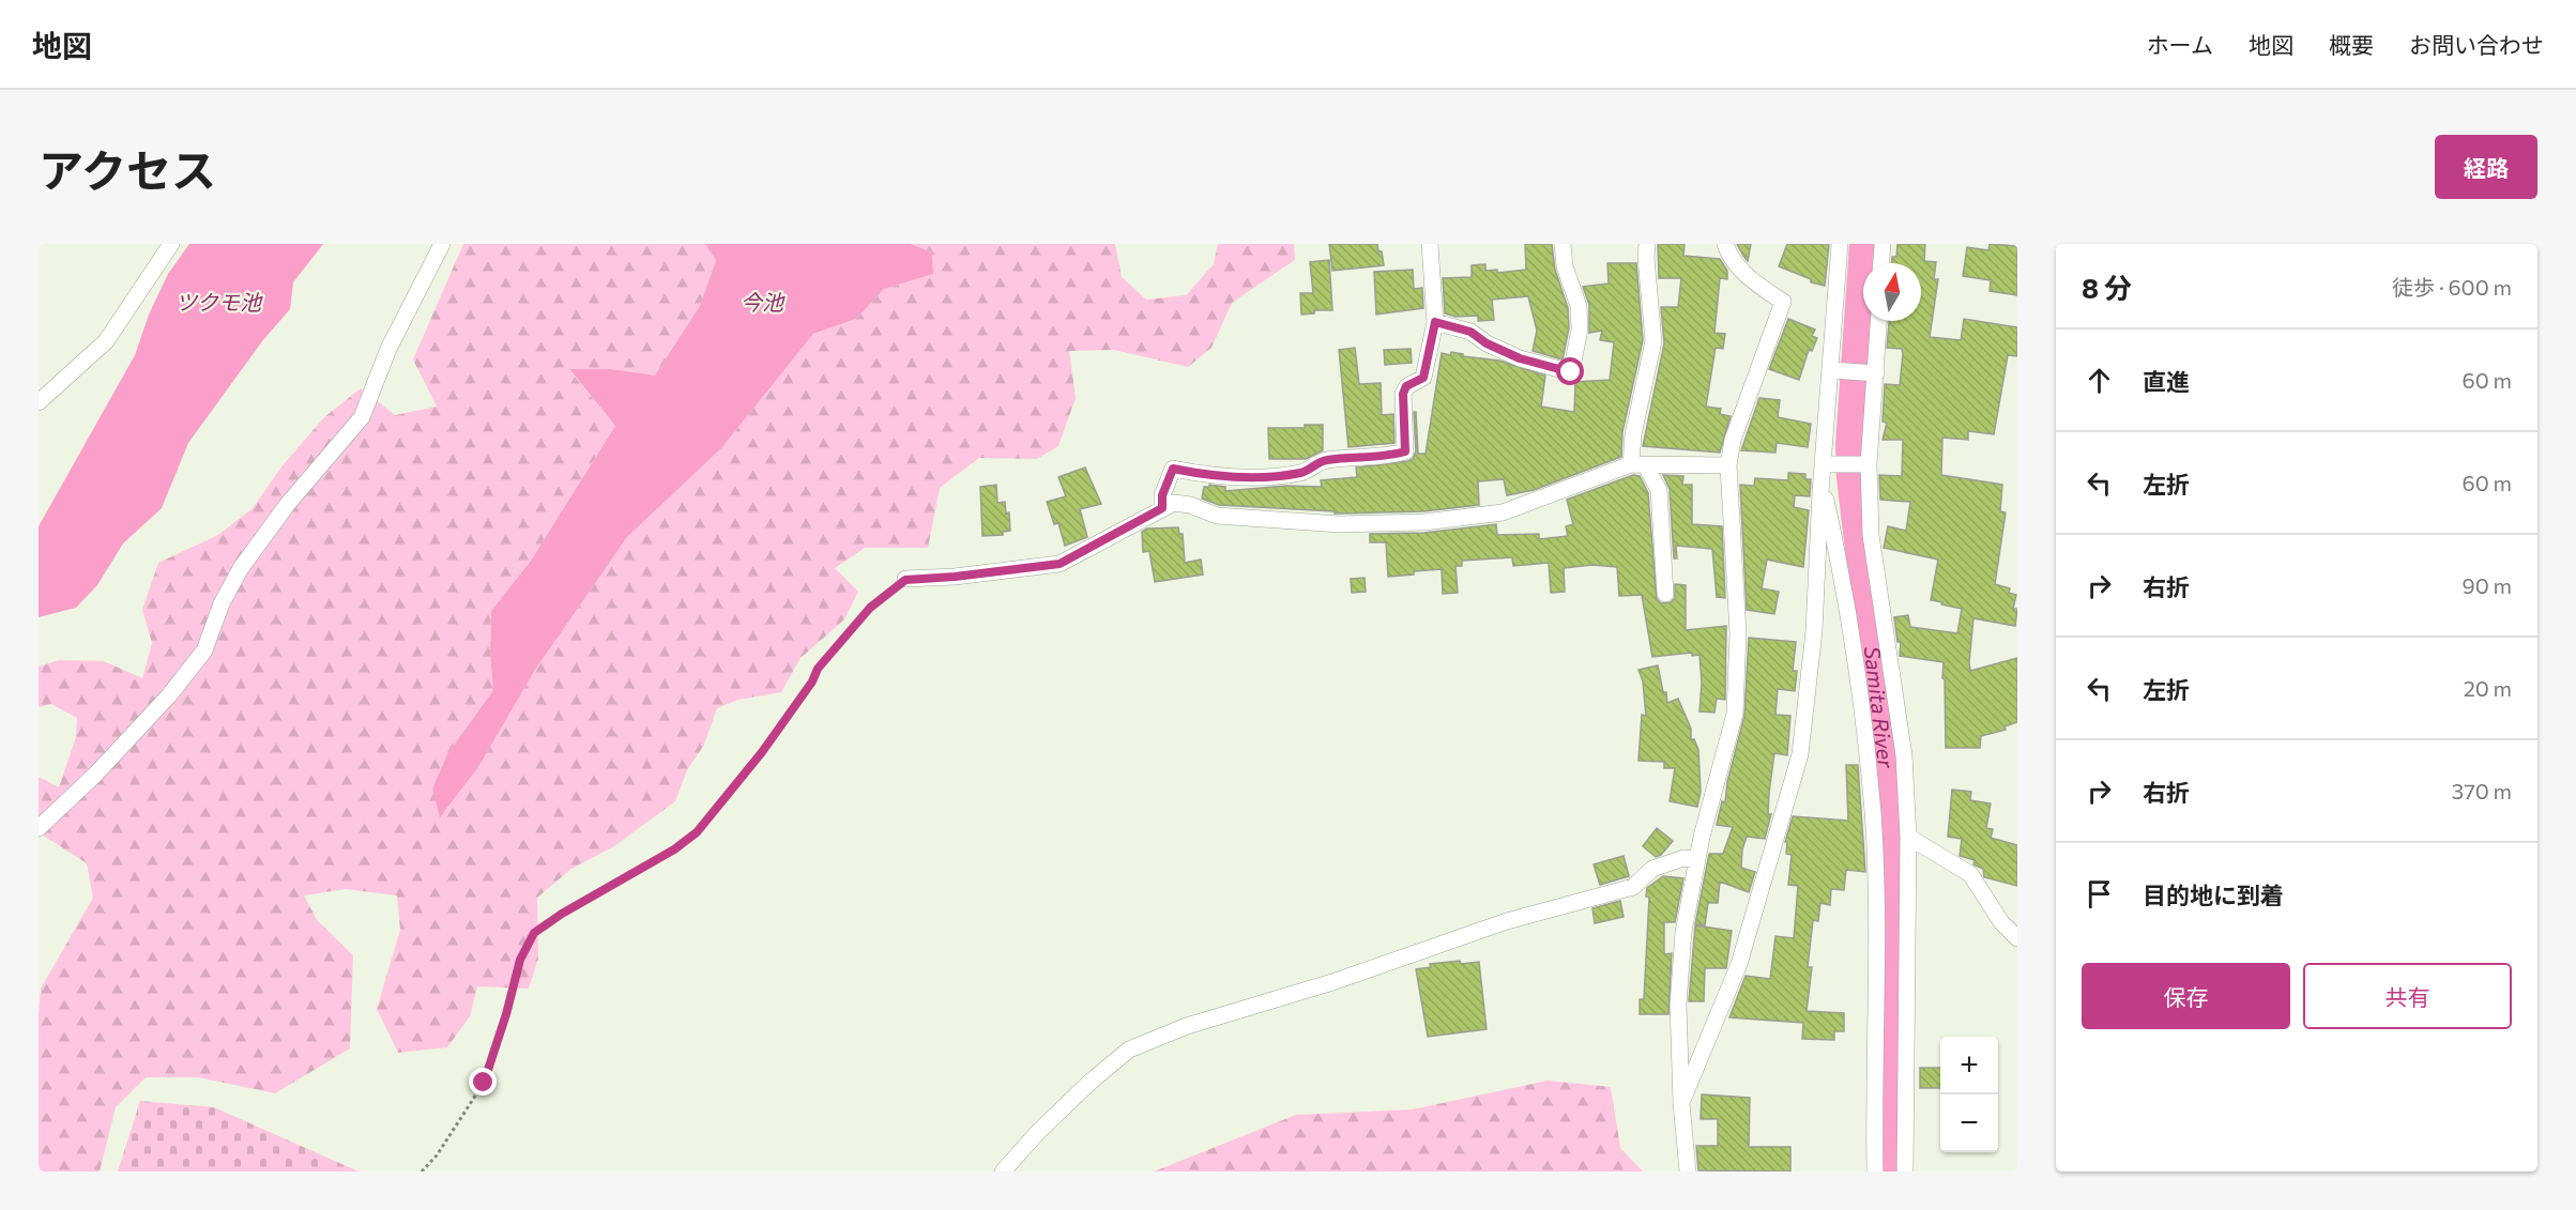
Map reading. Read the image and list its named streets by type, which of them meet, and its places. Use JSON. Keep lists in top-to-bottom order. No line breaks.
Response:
{"water":["ツクモ池","今池","Samita River"],"north":"top","page":{"header":"地図","nav":["ホーム","地図","概要","お問い合わせ"],"title":"アクセス","buttons":["経路",["保存","共有"]],"heading":["8 分","徒歩 · 600 m"],"list":[["直進","60 m"],["左折","60 m"],["右折","90 m"],["左折","20 m"],["右折","370 m"],"目的地に到着"],"map_buttons":["+","−"]}}
